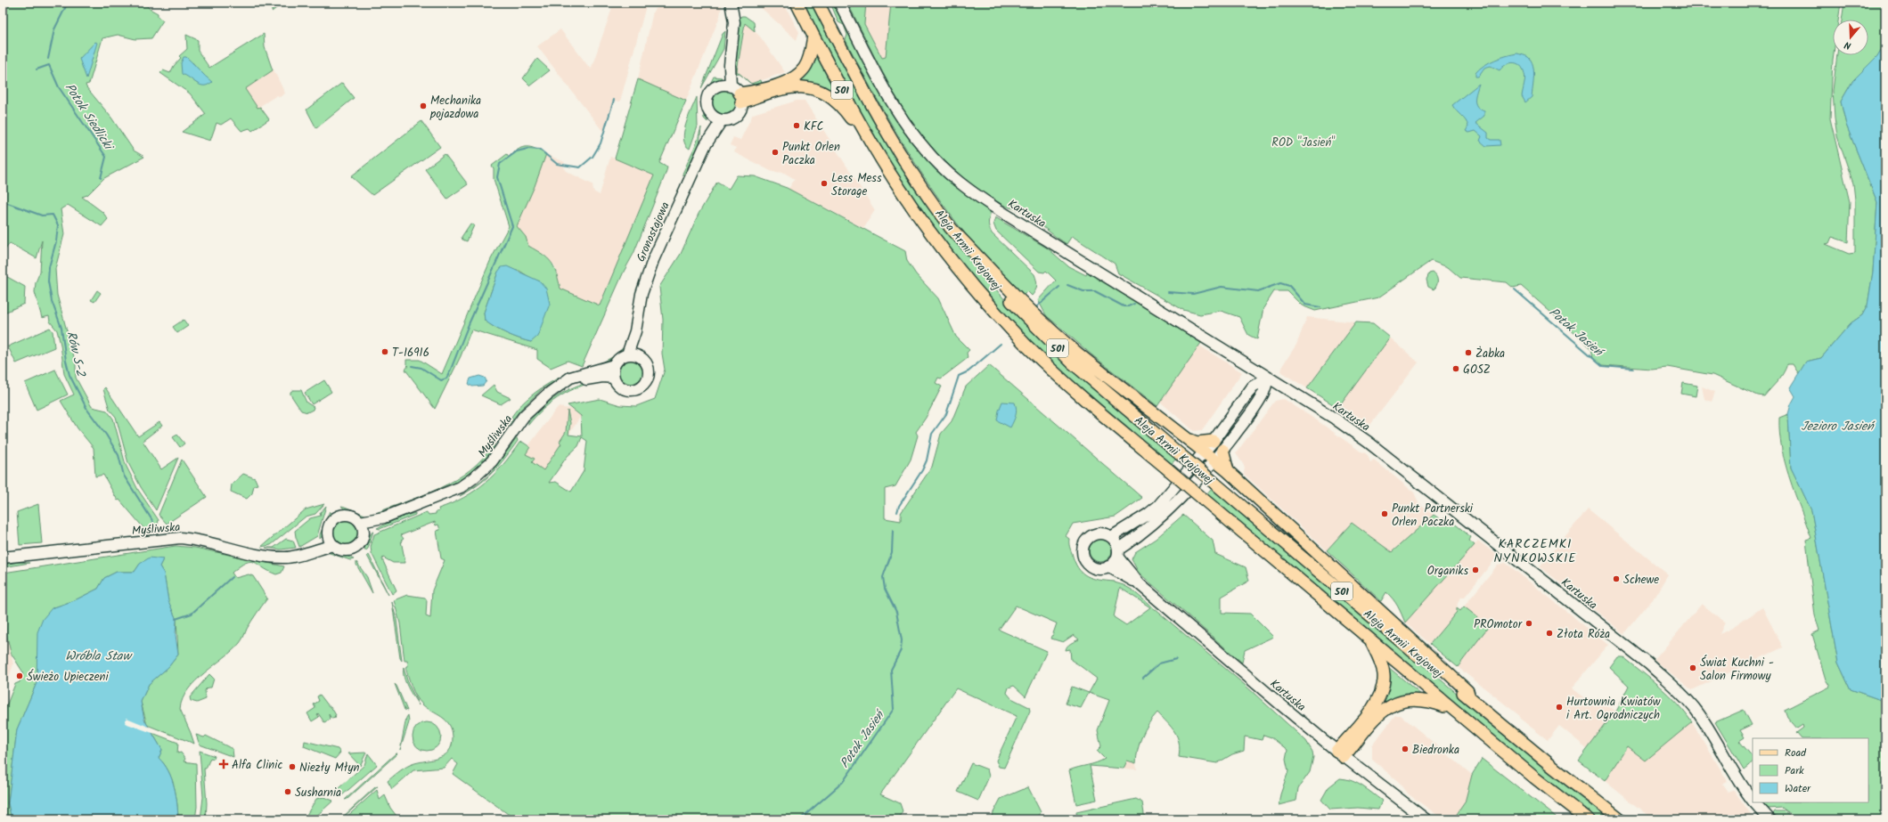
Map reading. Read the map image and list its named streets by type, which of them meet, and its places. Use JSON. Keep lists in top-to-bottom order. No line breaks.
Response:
{"streets":{"main road":["501","Aleja Armii Krajowej"],"street":["Kartuska","Gronostajowa","Myśliwska"]},"crossings":[["Gronostajowa","Myśliwska"]],"districts":["KARCZEMKI NYNKOWSKIE"],"water":["Potok Siedlicki","Potok Jasień","Rów S-2","Jezioro Jasień","Wróbla Staw"],"parks":["ROD \"Jasień\""],"places":{"other":["Mechanika pojazdowa","KFC","Punkt Orlen Paczka","Less Mess Storage","T-16916","Żabka","GOSZ","Punkt Partnerski Orlen Paczka","Organiks","Schewe","PROmotor","Złota Róża","Świat Kuchni - Salon Firmowy","Świeżo Upieczeni","Hurtownia Kwiatów i Art. Ogrodniczych","Biedronka","Niezły Młyn","Susharnia"],"health":["Alfa Clinic"]},"legend":["Road","Park","Water"],"north":"bottom"}
